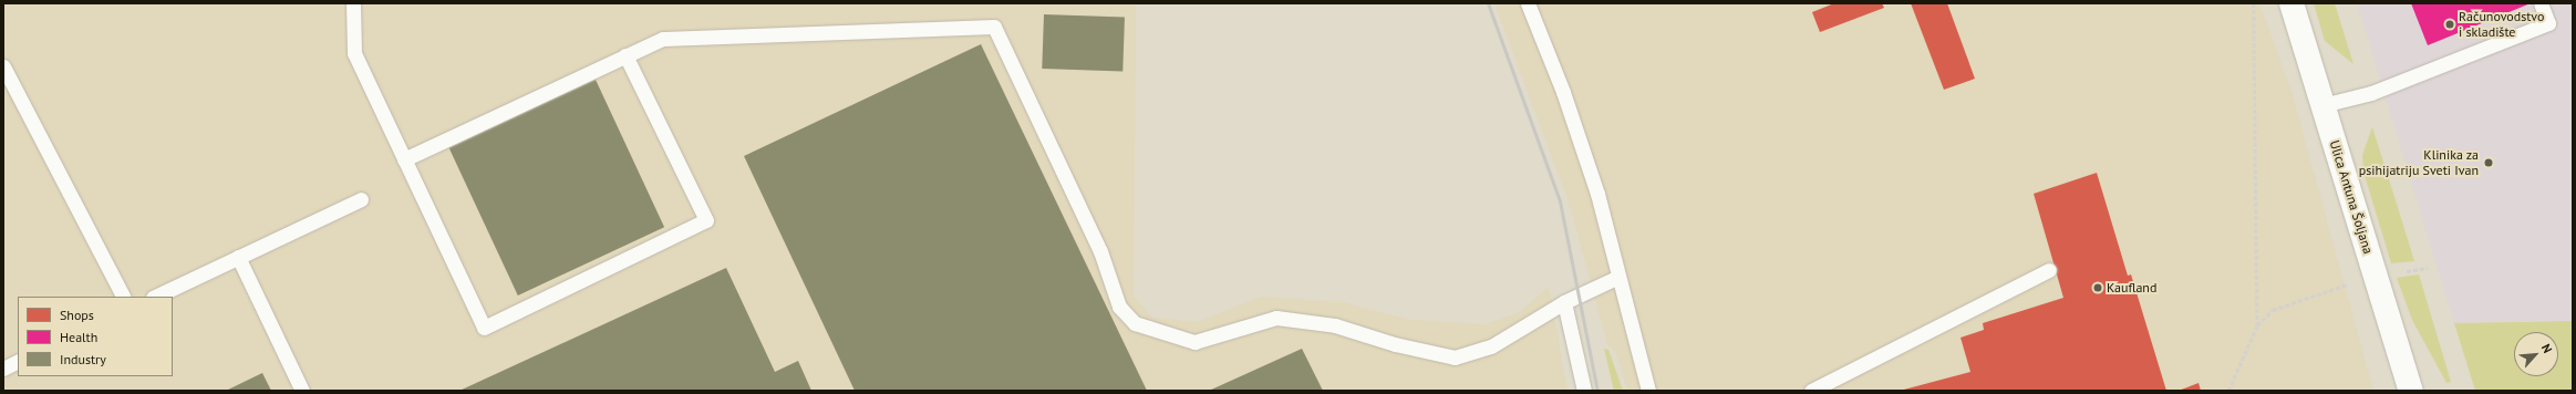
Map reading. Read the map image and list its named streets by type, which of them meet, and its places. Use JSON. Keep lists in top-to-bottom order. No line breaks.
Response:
{"streets":{"street":["Ulica Antuna Šoljana"]},"places":["Računovodstvo i skladište","Klinika za psihijatriju Sveti Ivan","Kaufland"],"legend":["Shops","Health","Industry"],"north":"top right"}
